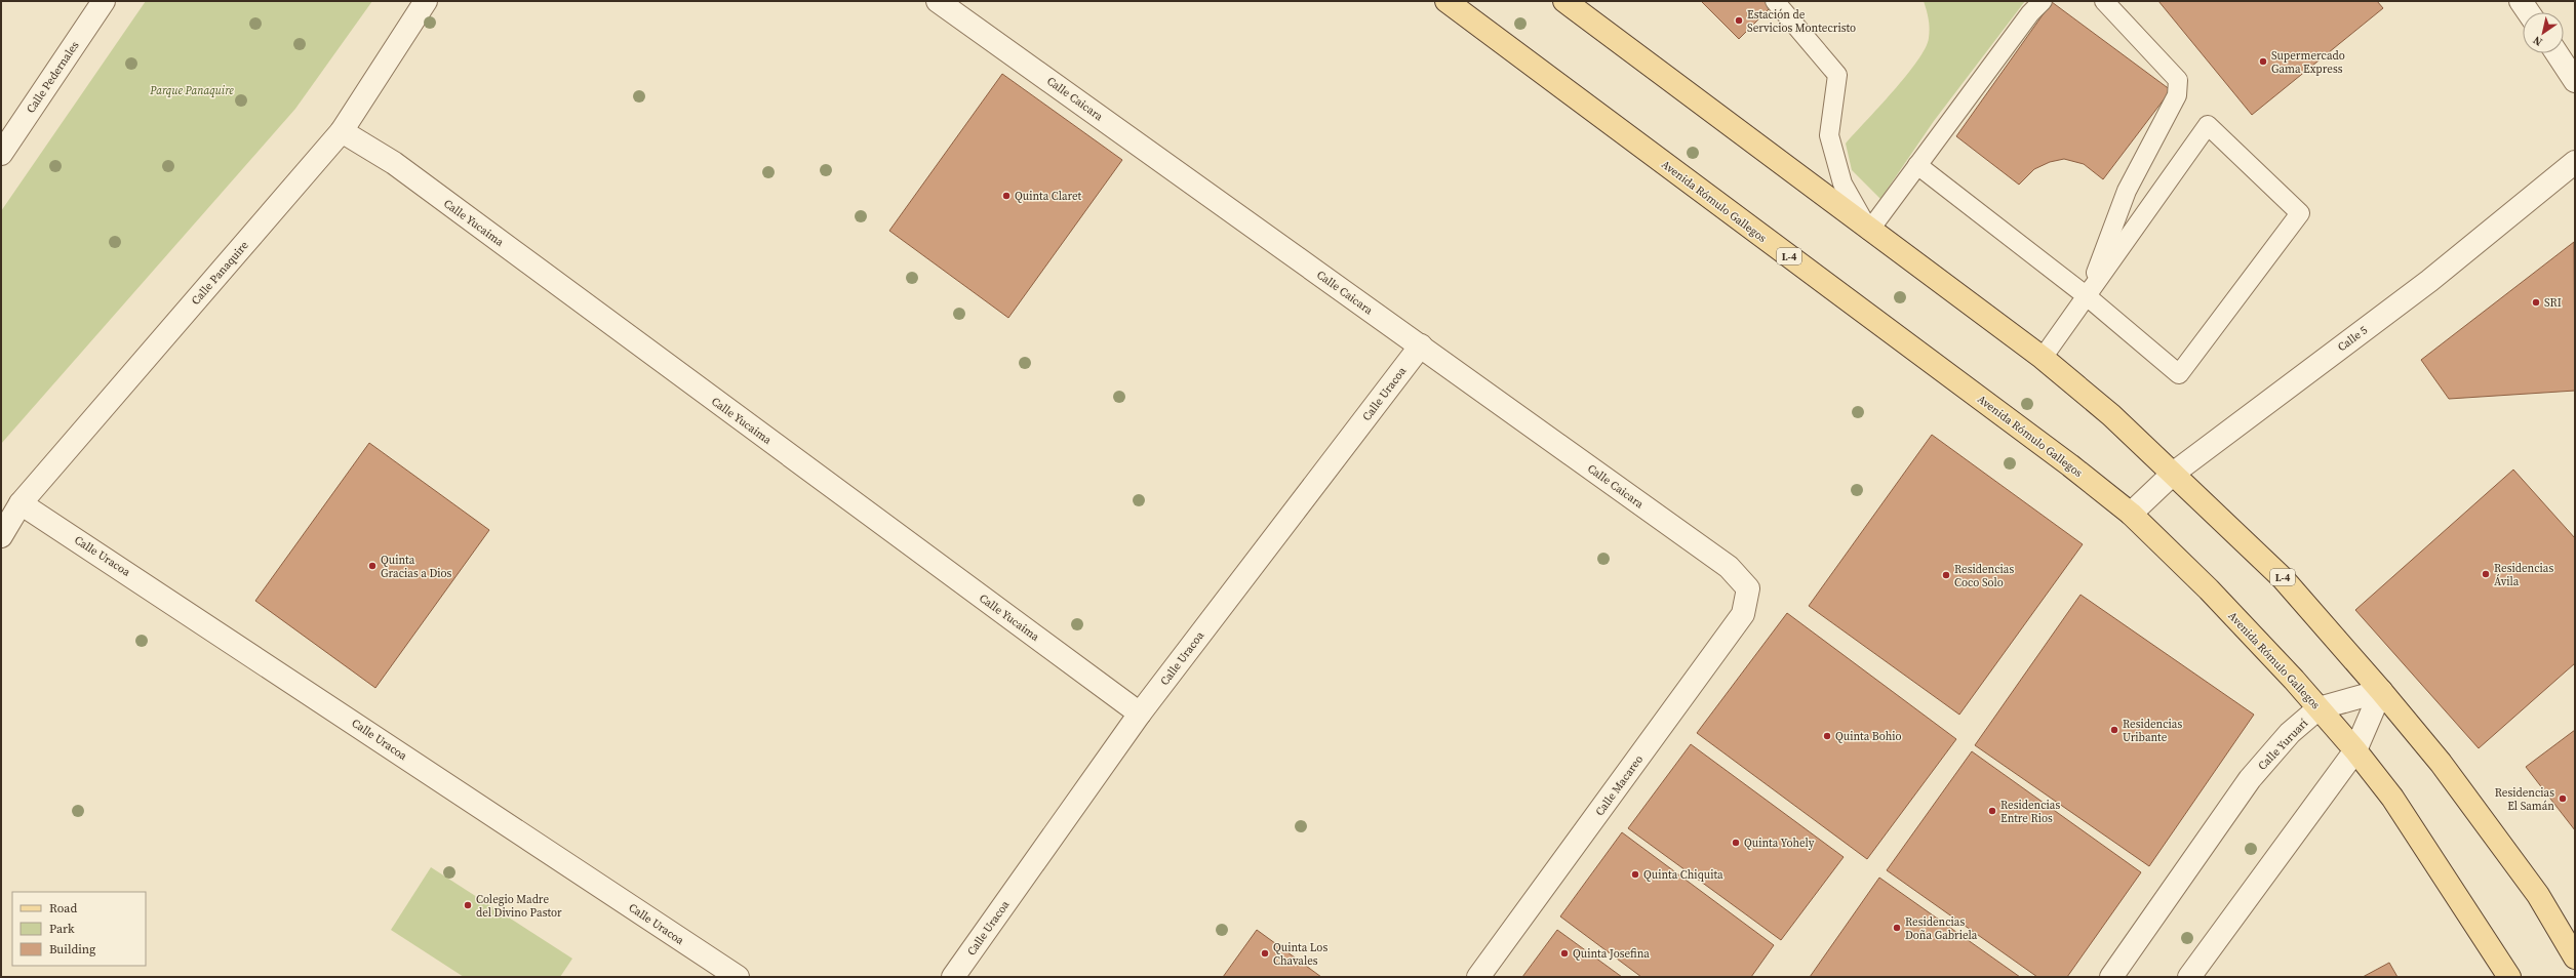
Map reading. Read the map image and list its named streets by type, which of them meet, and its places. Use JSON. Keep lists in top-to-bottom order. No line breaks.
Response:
{"streets":{"main road":["Avenida Rómulo Gallegos","L-4"],"street":["Calle Pedernales","Calle Caicara","Calle Yucaima","Calle Panaquire","Calle 5","Calle Uracoa","Calle Yuruarí","Calle Macareo"]},"crossings":[["Calle Caicara","Calle Uracoa"],["Calle Caicara","Calle Macareo"],["Avenida Rómulo Gallegos","Calle 5"],["Avenida Rómulo Gallegos","Calle Yuruarí"],["Calle Yucaima","Calle Panaquire"],["Calle Yucaima","Calle Uracoa"],["L-4","Calle 5"],["L-4","Calle Yuruarí"],["Calle Panaquire","Calle Uracoa"]],"parks":["Parque Panaquire"],"places":["Estación de Servicios Montecristo","Supermercado Gama Express","Quinta Claret","SRI","Quinta Gracias a Dios","Residencias Ávila","Residencias Coco Solo","Residencias Uribante","Quinta Bohio","Residencias El Samán","Residencias Entre Rios","Quinta Yohely","Quinta Chiquita","Colegio Madre del Divino Pastor","Residencias Doña Gabriela","Quinta Los Chavales","Quinta Josefina"],"legend":["Road","Park","Building"],"north":"bottom left"}
